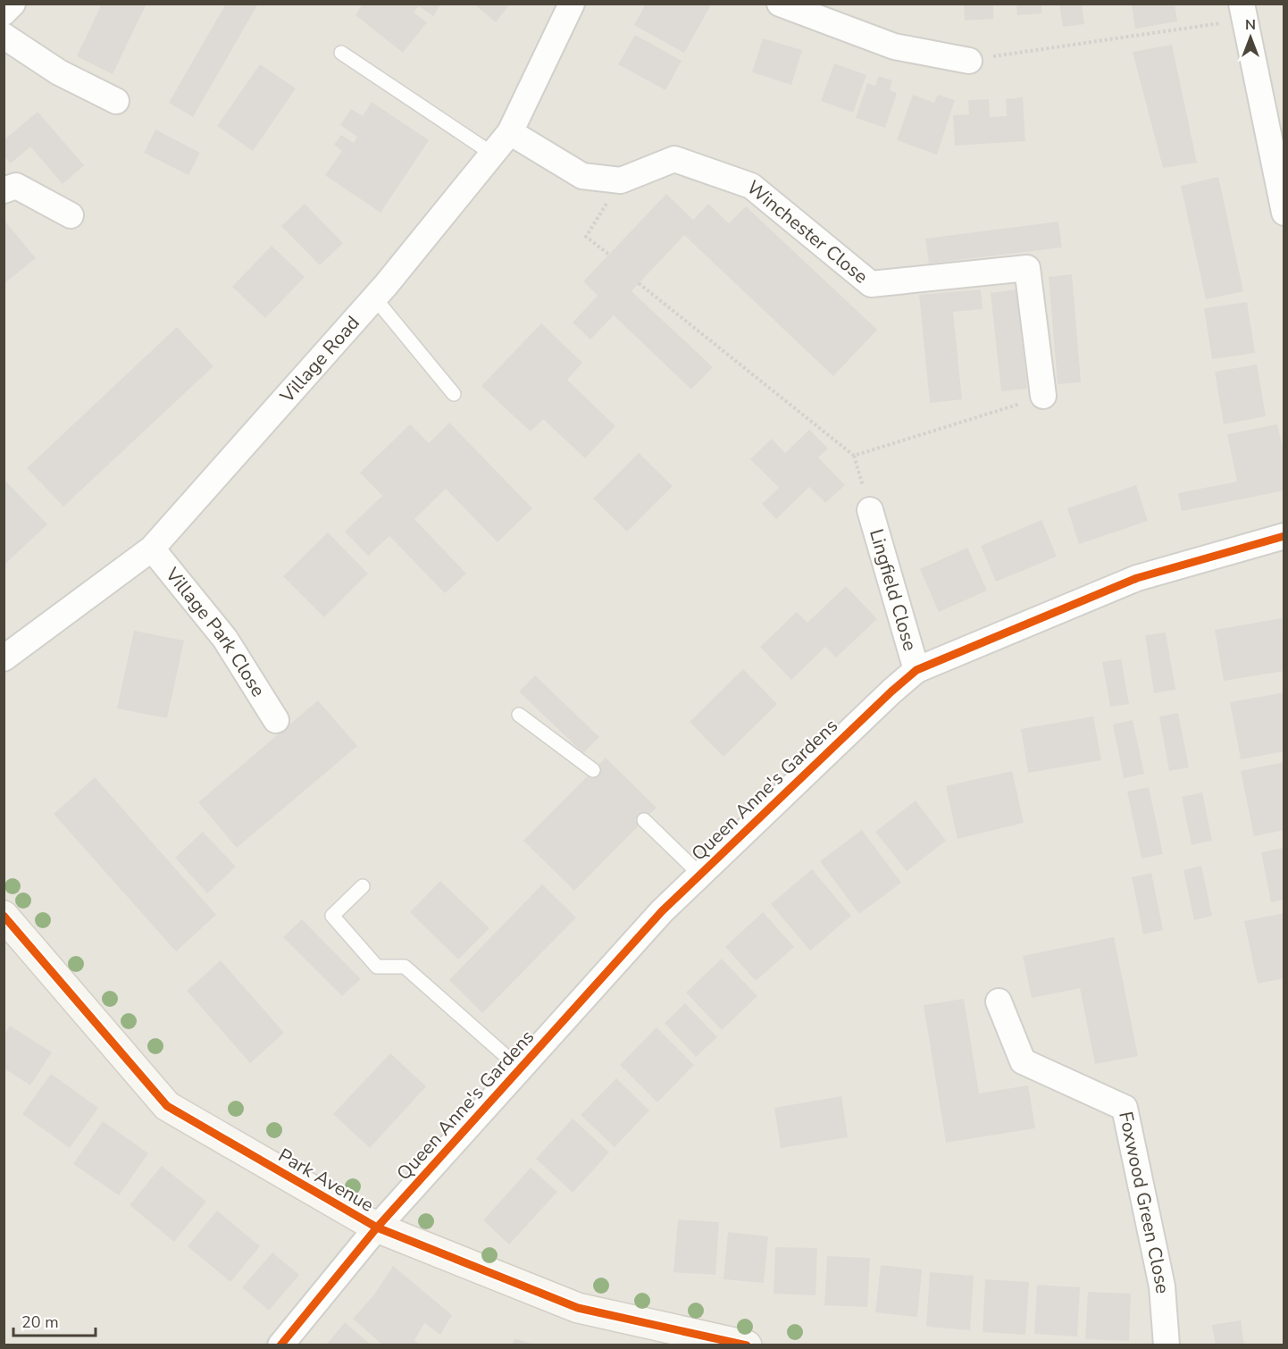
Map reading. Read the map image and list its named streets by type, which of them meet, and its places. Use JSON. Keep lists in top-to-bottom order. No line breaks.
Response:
{"streets":{"street":["Winchester Close","Village Road","Lingfield Close","Village Park Close","Queen Anne's Gardens","Park Avenue","Foxwood Green Close"]},"crossings":[["Winchester Close","Village Road"],["Village Road","Village Park Close"],["Lingfield Close","Queen Anne's Gardens"],["Queen Anne's Gardens","Park Avenue"]],"scale_bar":"20 m","north":"top"}
